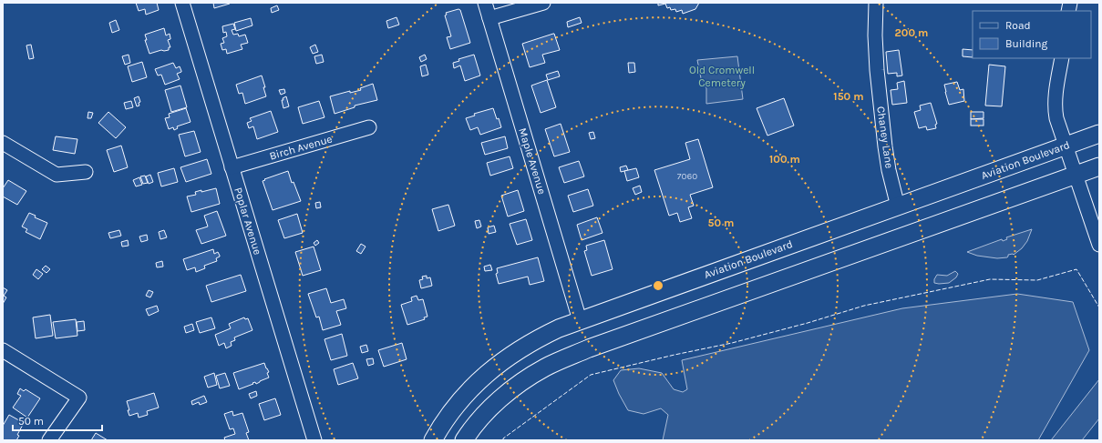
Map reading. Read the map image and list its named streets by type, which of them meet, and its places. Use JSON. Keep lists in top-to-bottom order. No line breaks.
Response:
{"streets":{"main road":["Aviation Boulevard"],"street":["Chaney Lane","Birch Avenue","Maple Avenue","Poplar Avenue"]},"crossings":[["Chaney Lane","Aviation Boulevard"],["Birch Avenue","Poplar Avenue"],["Aviation Boulevard","Maple Avenue"]],"parks":["Old Cromwell Cemetery"],"house_numbers":["7060"],"legend":["Road","Building"],"scale_bar":"50 m","rings":["200 m","150 m","100 m","50 m"]}
